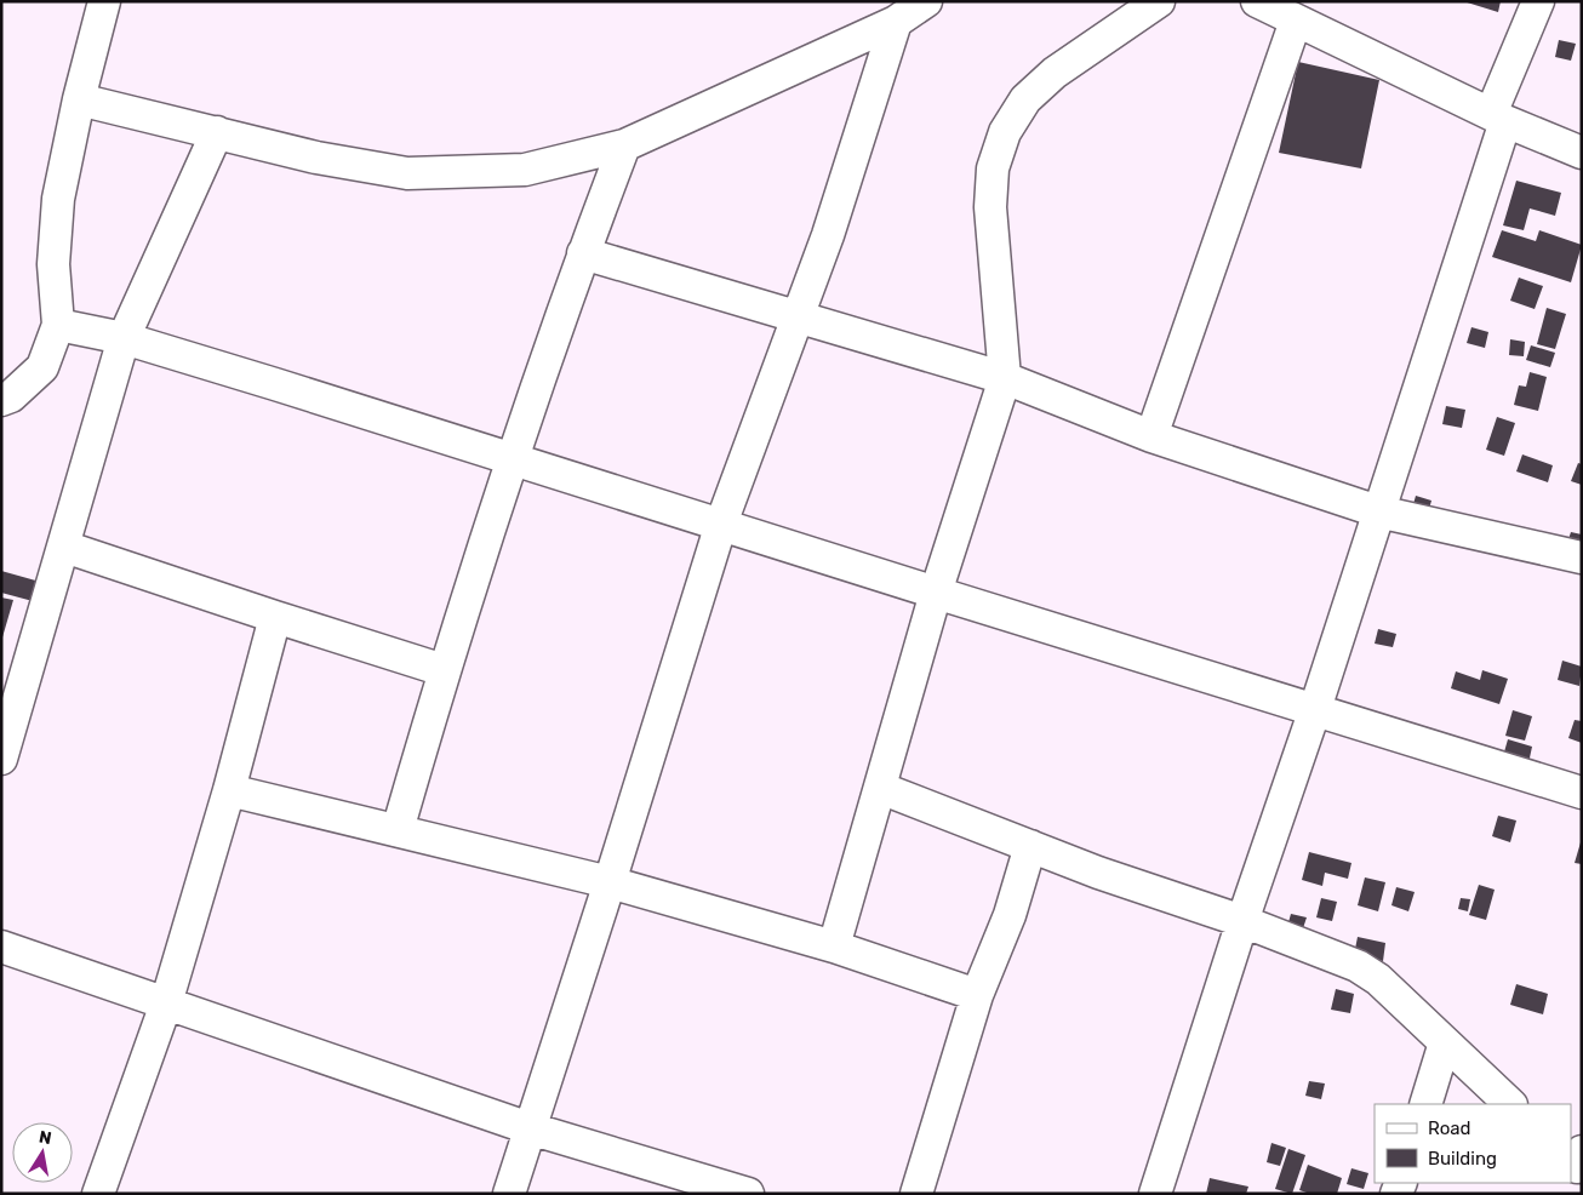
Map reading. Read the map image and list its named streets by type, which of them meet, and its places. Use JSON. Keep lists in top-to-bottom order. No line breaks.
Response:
{"legend":["Road","Building"],"north":"top"}
